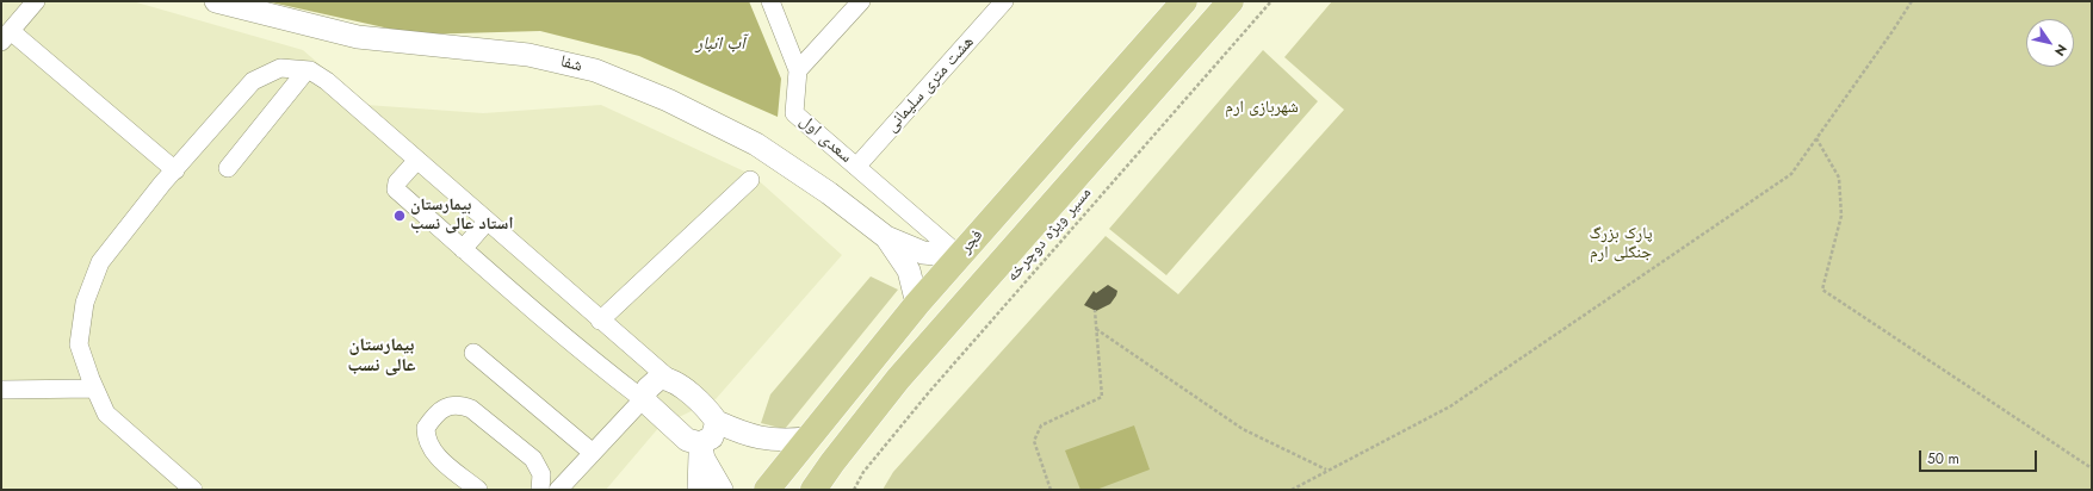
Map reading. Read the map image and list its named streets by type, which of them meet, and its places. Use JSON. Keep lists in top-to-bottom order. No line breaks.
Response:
{"streets":{"main road":["فجر"],"street":["شفا","هشت متری سلیمانی","سعدی اول"],"path":["مسیر ویژه دوچرخه"]},"crossings":[["هشت متری سلیمانی","سعدی اول"],["سعدی اول","فجر"]],"districts":["بیمارستان عالی نسب"],"water":["آب انبار"],"parks":["شهربازی ارم","پارک بزرگ جنگلی ارم"],"places":["بیمارستان استاد عالی نسب"],"scale_bar":"50 m","north":"bottom right"}
